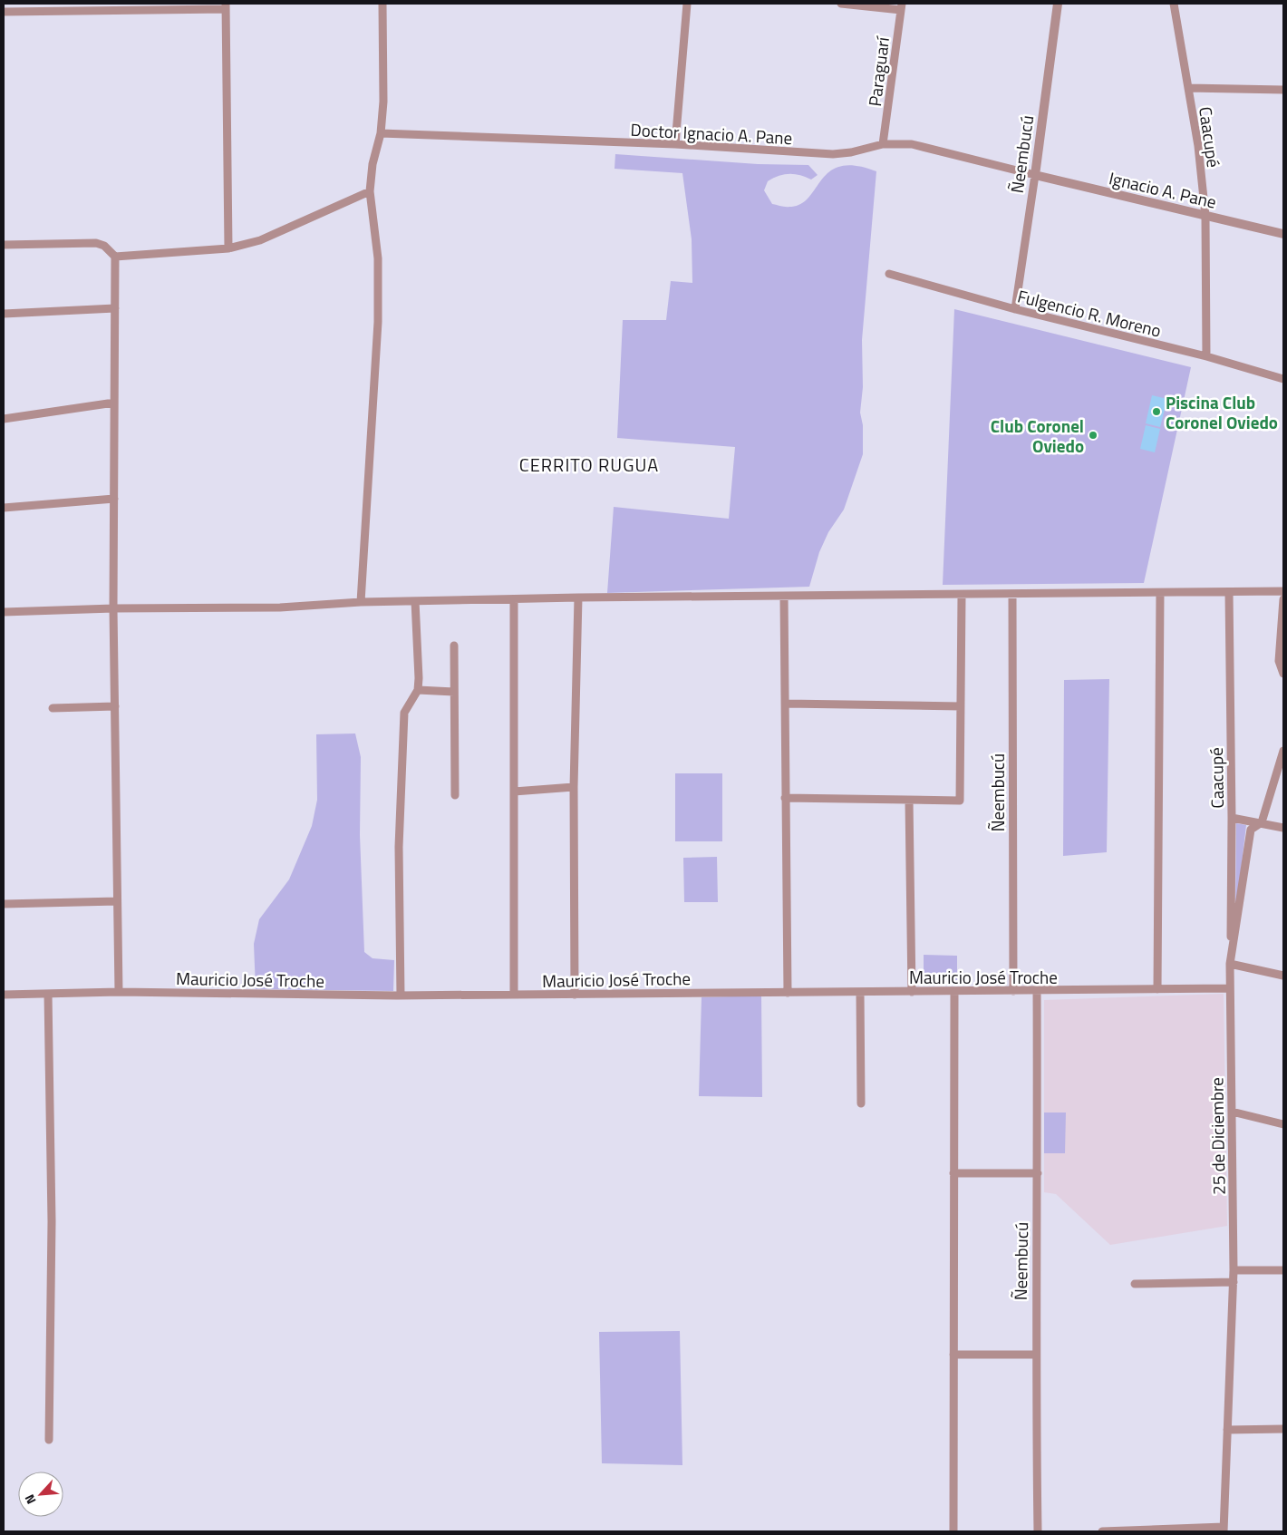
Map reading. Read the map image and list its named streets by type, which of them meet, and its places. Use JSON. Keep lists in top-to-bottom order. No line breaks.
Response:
{"streets":{"street":["Paraguarí","Doctor Ignacio A. Pane","Caacupé","Ñeembucú","Ignacio A. Pane","Fulgencio R. Moreno","Mauricio José Troche","25 de Diciembre"]},"crossings":[["Paraguarí","Doctor Ignacio A. Pane"],["Doctor Ignacio A. Pane","Ñeembucú"],["Doctor Ignacio A. Pane","Ignacio A. Pane"],["Caacupé","Ignacio A. Pane"],["Caacupé","Fulgencio R. Moreno"],["Caacupé","25 de Diciembre"],["Ñeembucú","Ignacio A. Pane"],["Ñeembucú","Fulgencio R. Moreno"],["Ñeembucú","Mauricio José Troche"],["Mauricio José Troche","25 de Diciembre"]],"districts":["CERRITO RUGUA"],"places":["Piscina Club Coronel Oviedo","Club Coronel Oviedo"],"north":"bottom left"}
